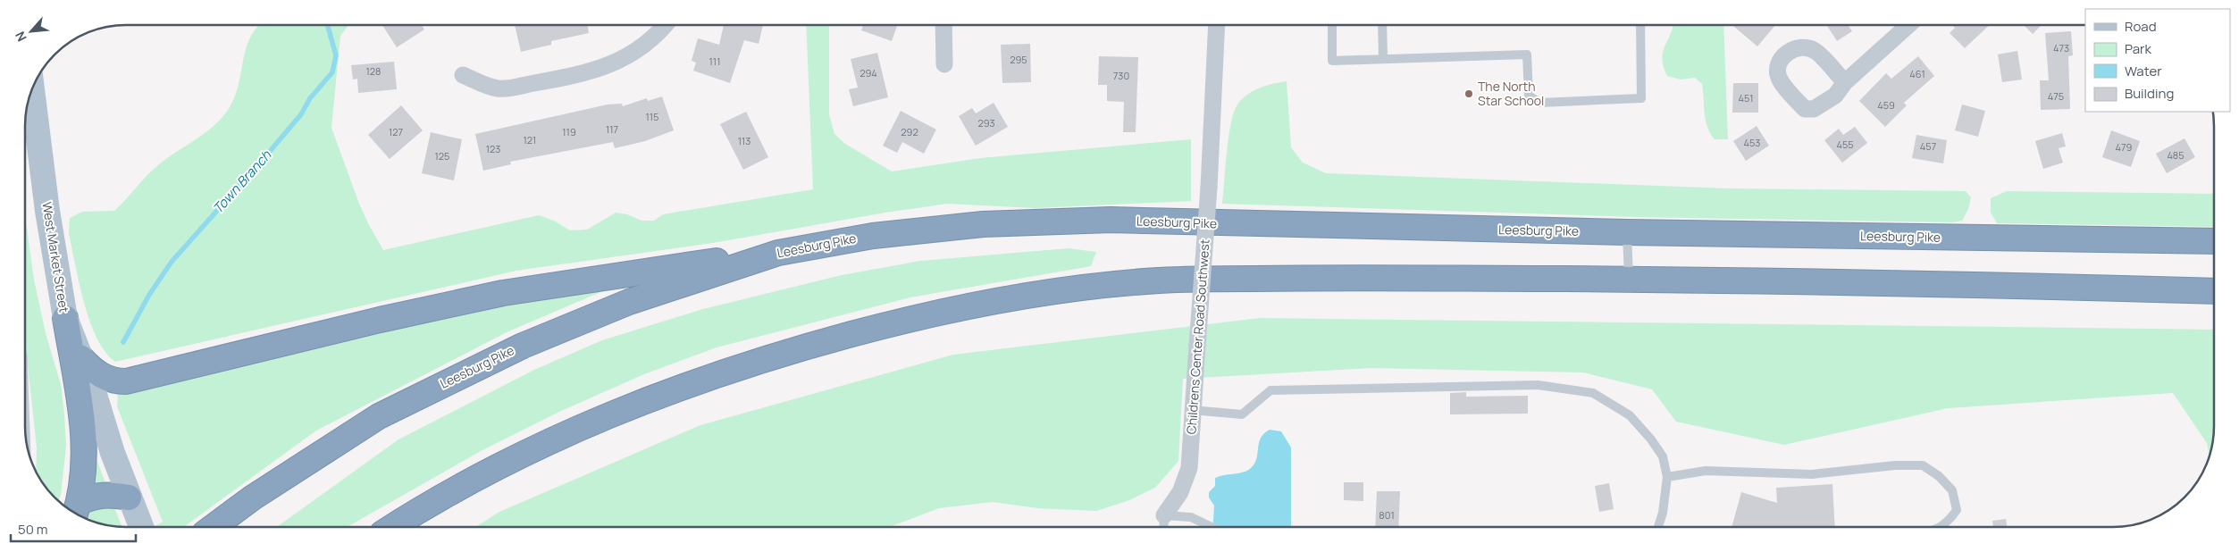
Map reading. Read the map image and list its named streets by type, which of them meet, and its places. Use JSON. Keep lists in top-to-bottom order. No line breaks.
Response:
{"streets":{"highway":["Leesburg Pike"],"main road":["West Market Street"],"street":["Childrens Center Road Southwest"]},"water":["Town Branch"],"places":["The North Star School"],"house_numbers":["473","295","111","128","294","461","730","475","451","459","115","293","117","127","119","292","121","113","453","455","457","479","123","485","125","801"],"legend":["Road","Park","Water","Building"],"scale_bar":"50 m","north":"bottom left"}
